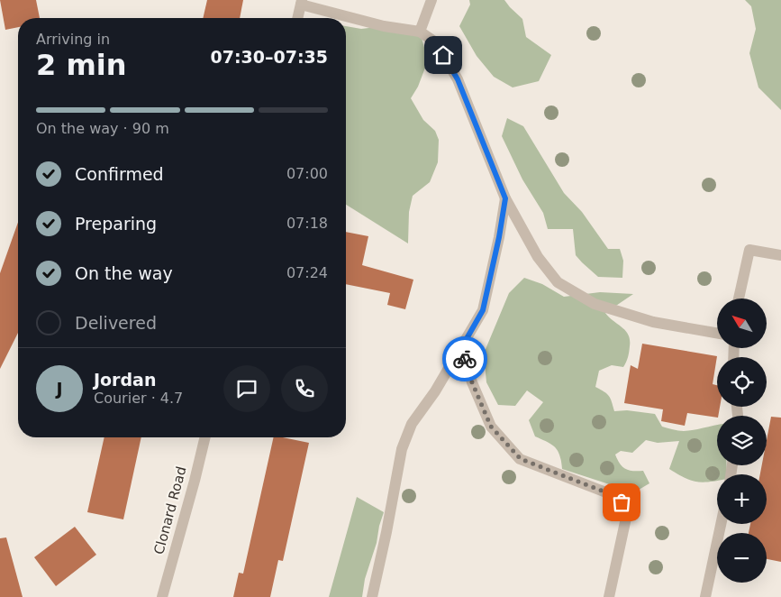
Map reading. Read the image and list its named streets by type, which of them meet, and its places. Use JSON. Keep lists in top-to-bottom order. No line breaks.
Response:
{"streets":{"street":["Clonard Road"]},"north":"top left","page":{"heading":["2 min","Arriving in","07:30–07:35"],"panel":["Jordan","Courier · 4.7"],"bar":"On the way · 90 m","list":[["Confirmed","07:00"],["Preparing","07:18"],["On the way","07:24"],"Delivered"],"map_buttons":["+","−"],"round":"J"}}
